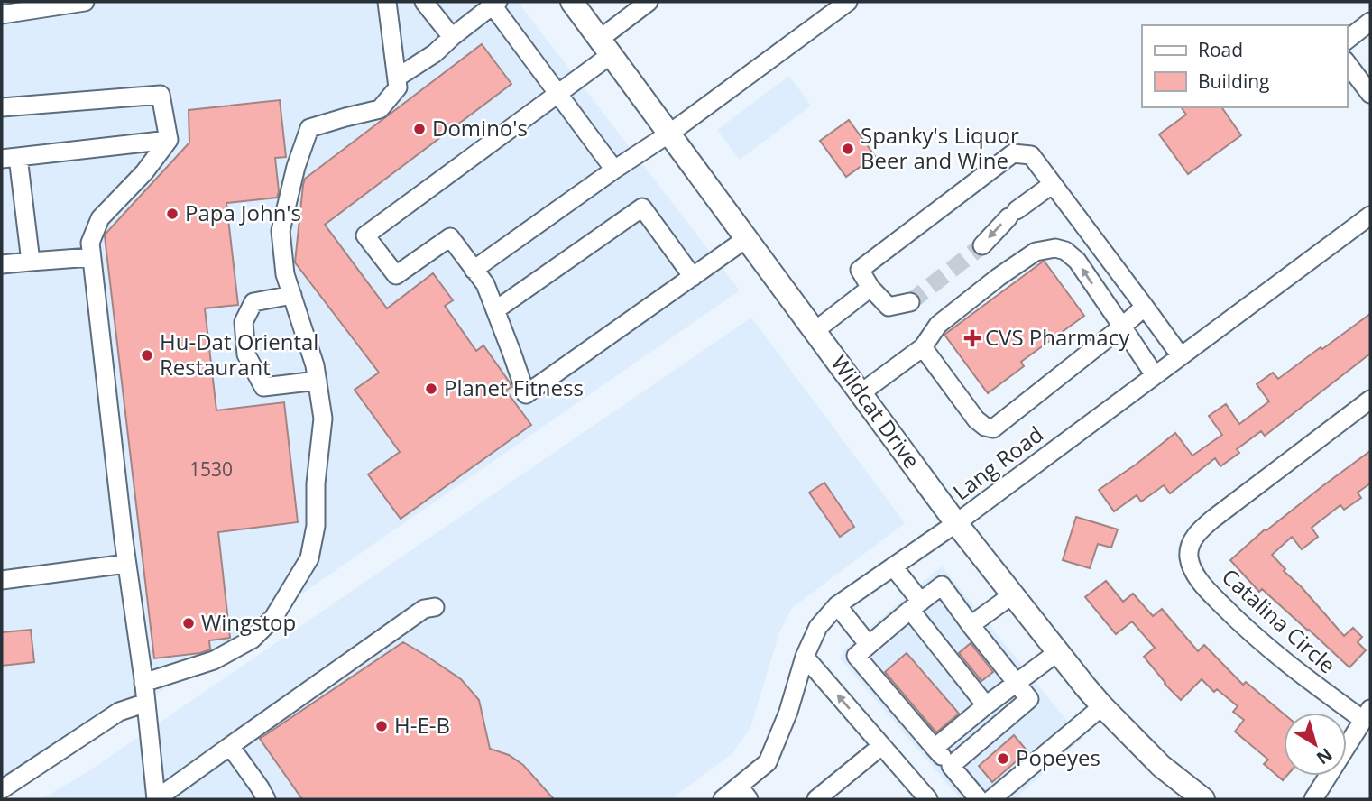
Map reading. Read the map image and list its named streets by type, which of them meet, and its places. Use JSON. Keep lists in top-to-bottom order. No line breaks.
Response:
{"streets":{"main road":["Wildcat Drive"],"street":["Lang Road","Catalina Circle"]},"crossings":[["Wildcat Drive","Lang Road"]],"places":{"other":["Domino's","Spanky's Liquor Beer and Wine","Papa John's","Hu-Dat Oriental Restaurant","Planet Fitness","Wingstop","H-E-B","Popeyes"],"health":["CVS Pharmacy"]},"house_numbers":["1530"],"legend":["Road","Building"],"north":"bottom right"}
